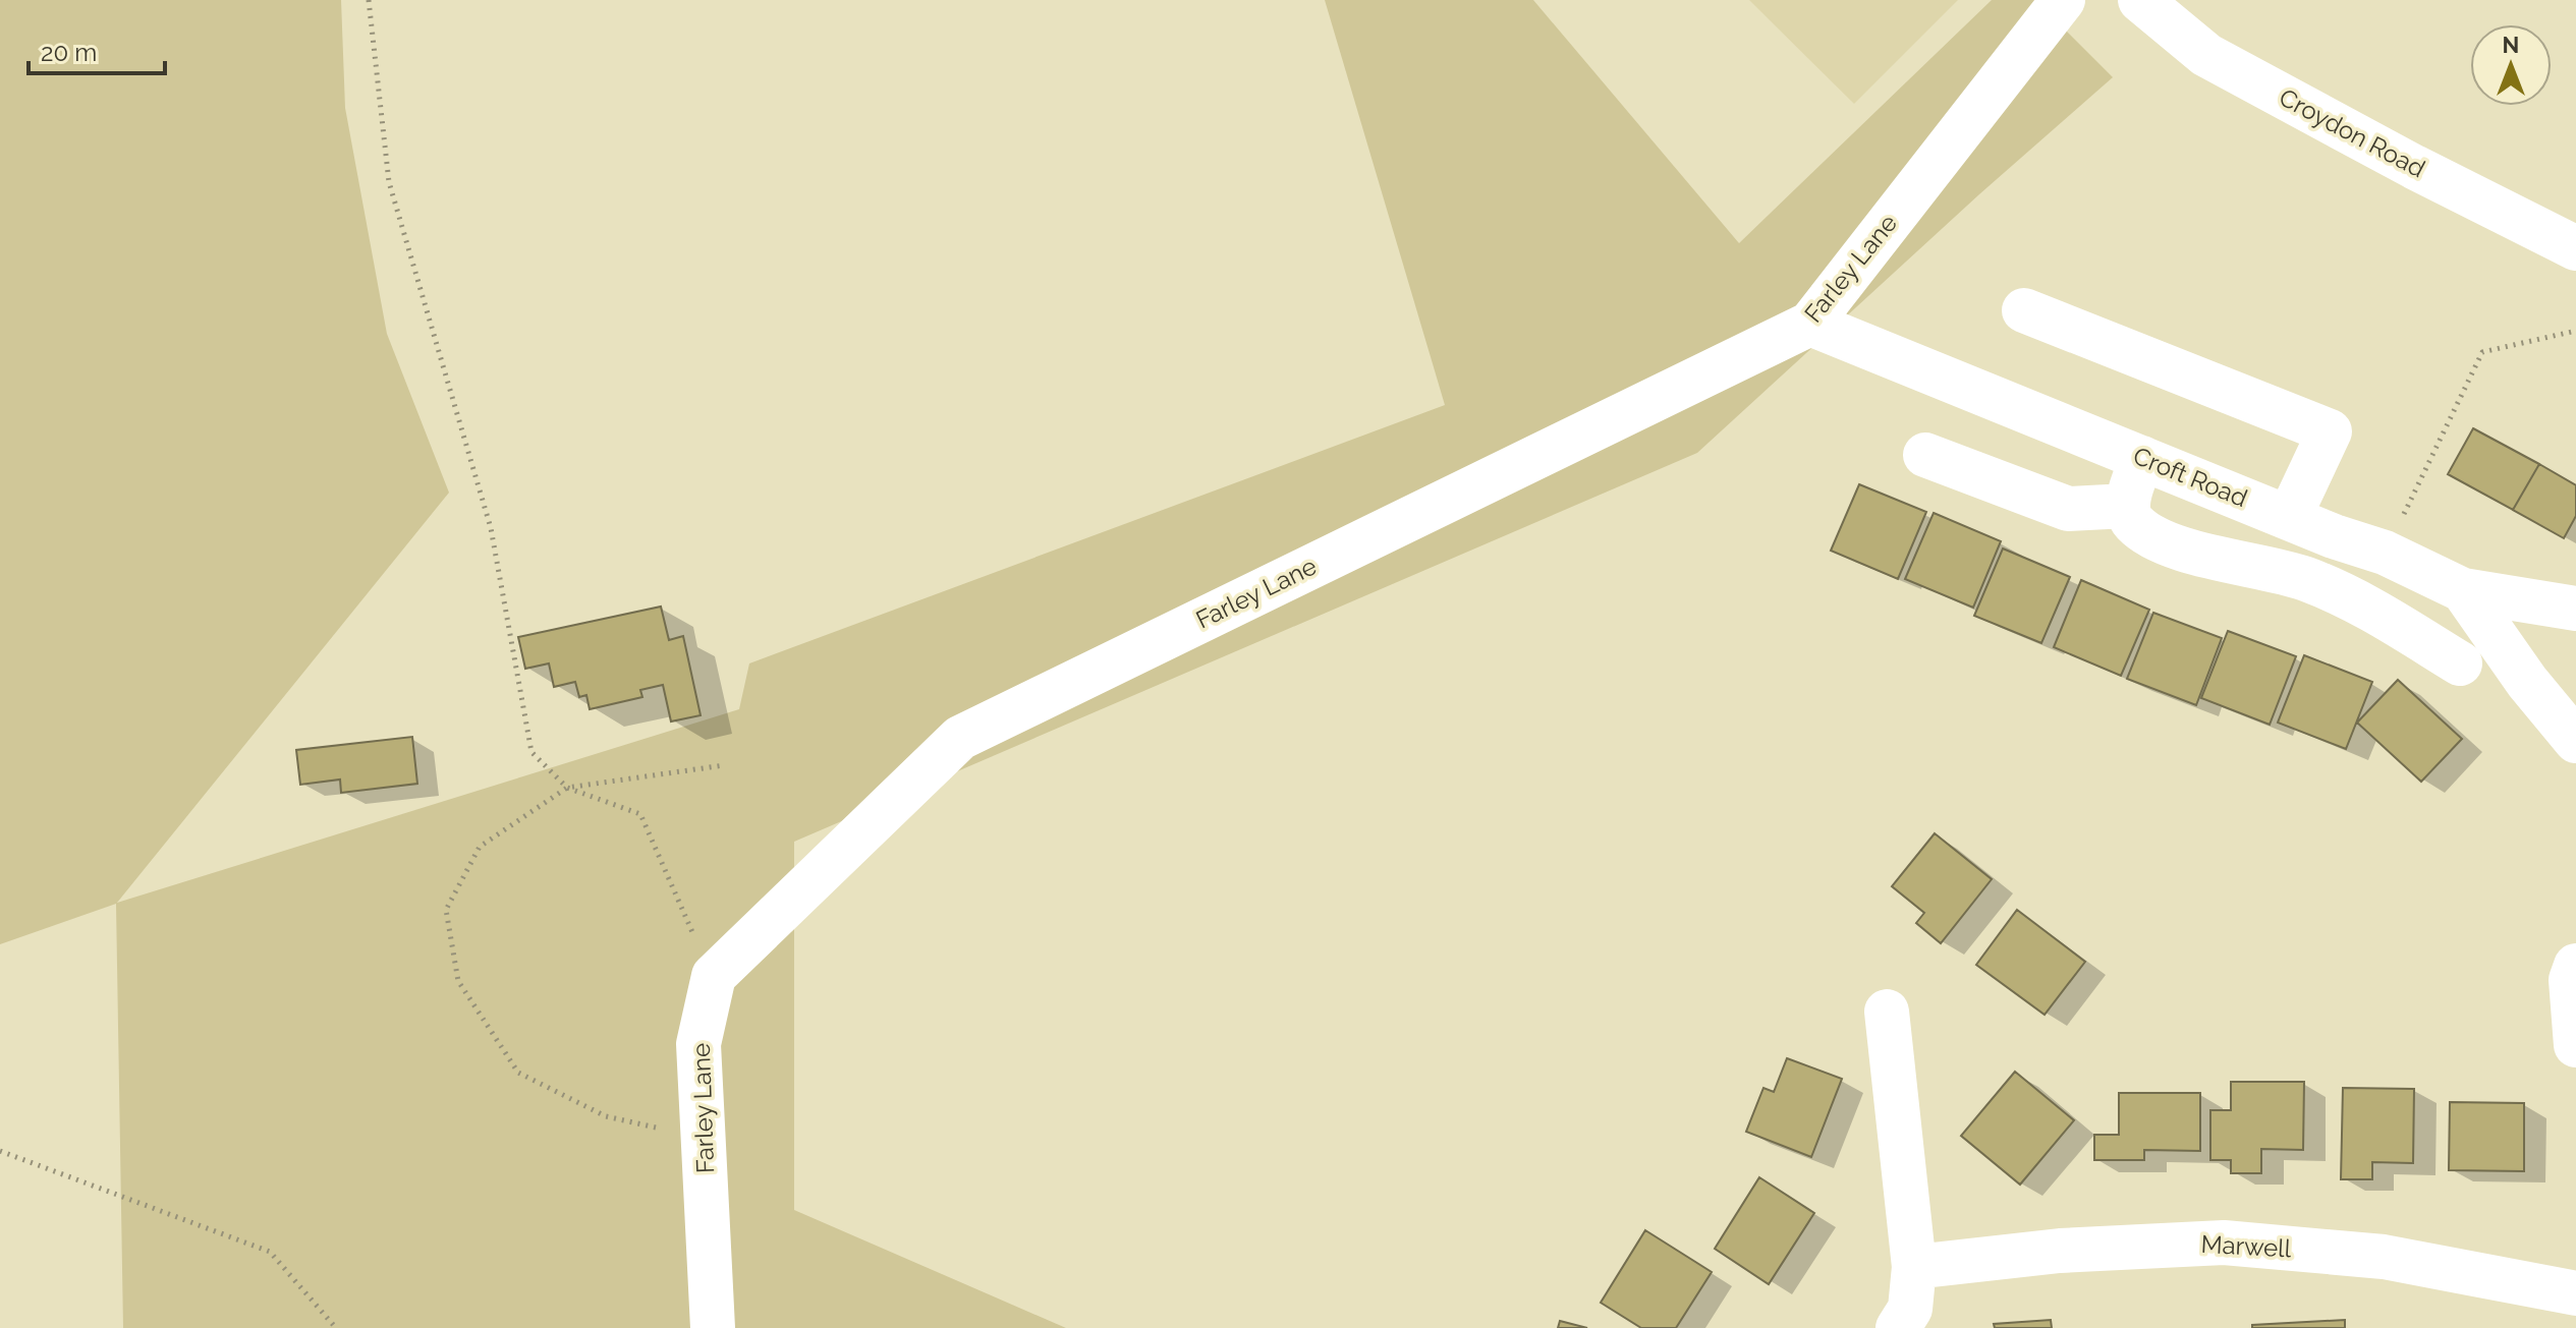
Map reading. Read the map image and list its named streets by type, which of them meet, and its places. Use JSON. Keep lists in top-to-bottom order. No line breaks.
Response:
{"streets":{"street":["Croydon Road","Farley Lane","Croft Road","Marwell"]},"crossings":[["Farley Lane","Croft Road"]],"scale_bar":"20 m","north":"top"}
